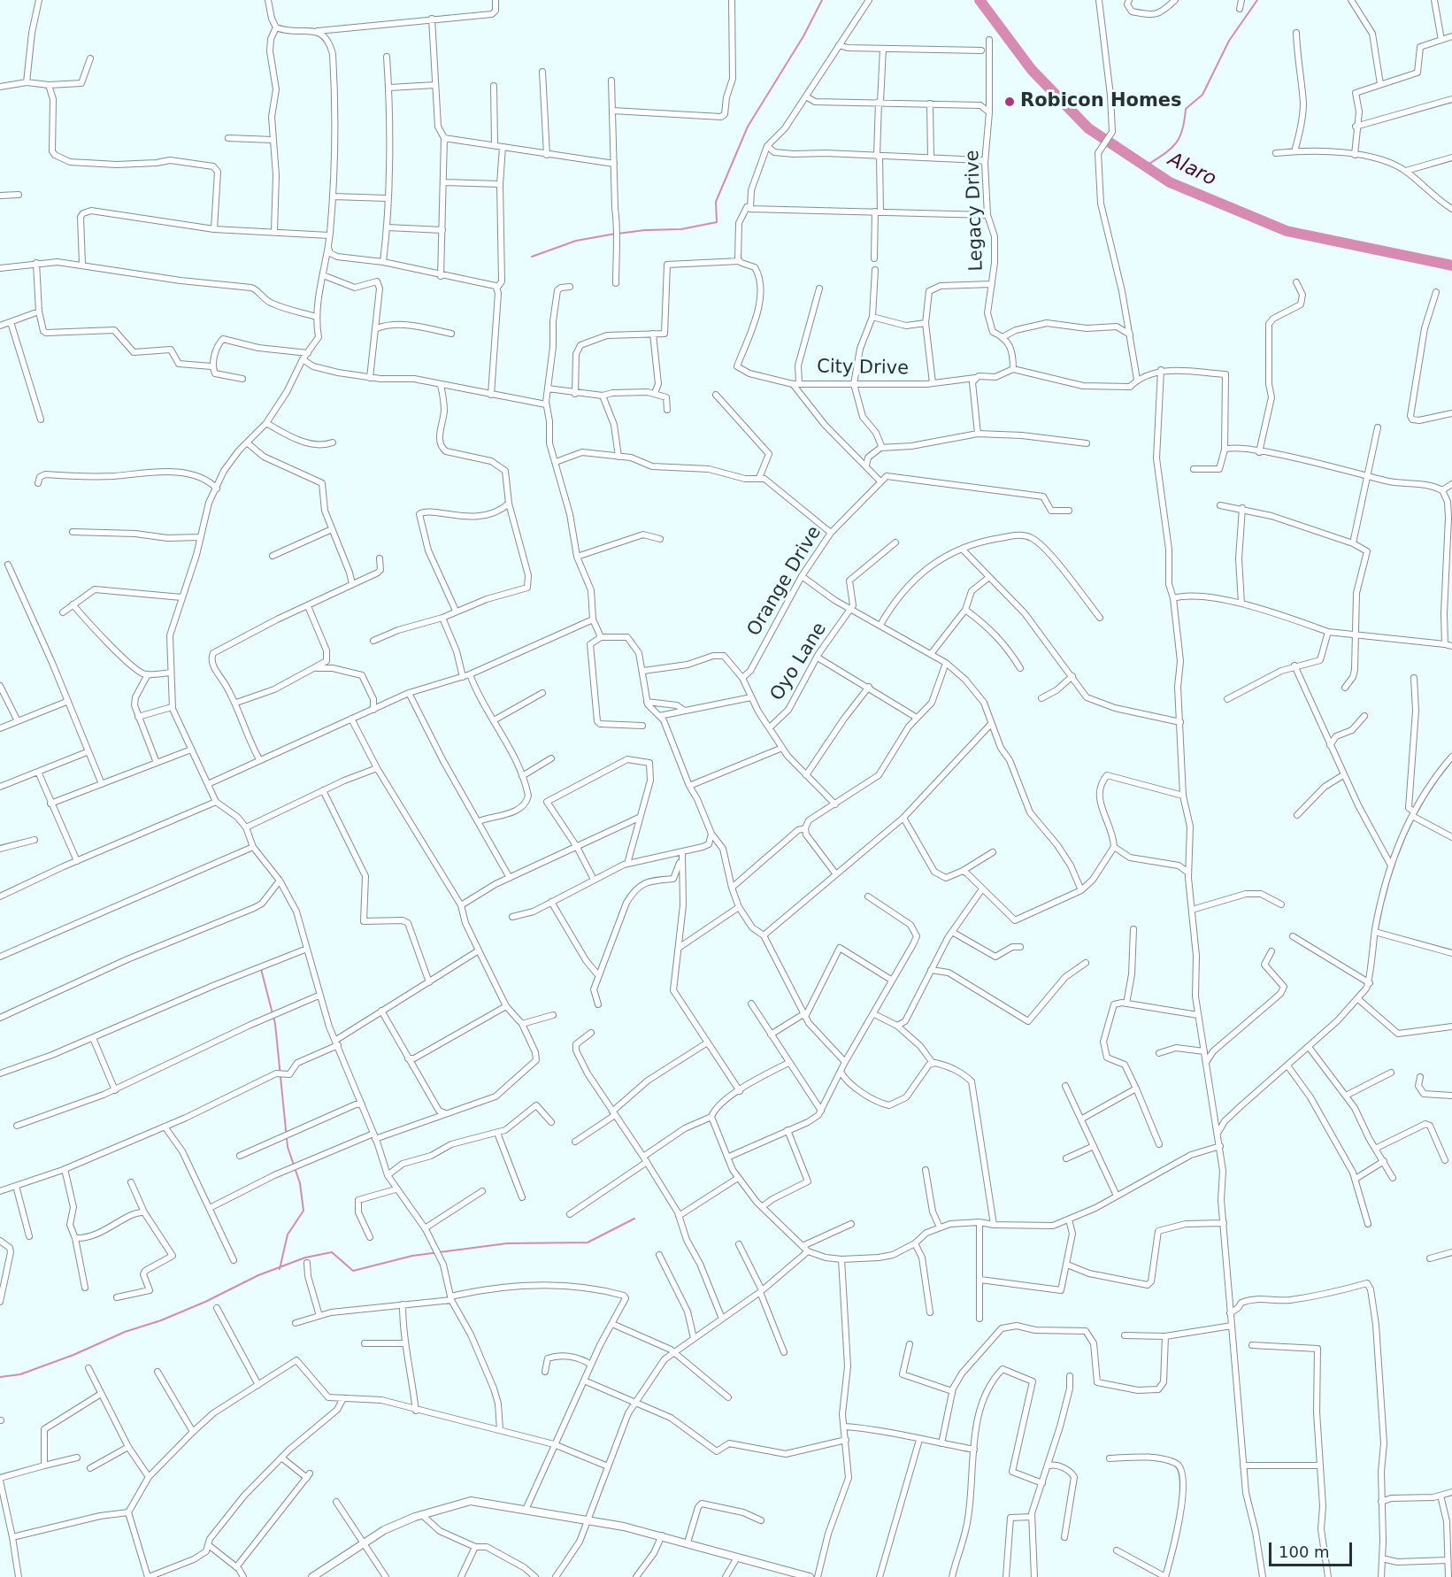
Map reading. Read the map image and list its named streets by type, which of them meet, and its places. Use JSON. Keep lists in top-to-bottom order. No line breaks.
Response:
{"streets":{"street":["Legacy Drive","City Drive","Orange Drive","Oyo Lane"]},"crossings":[["Legacy Drive","City Drive"]],"water":["Alaro"],"places":["Robicon Homes"],"scale_bar":"100 m"}
